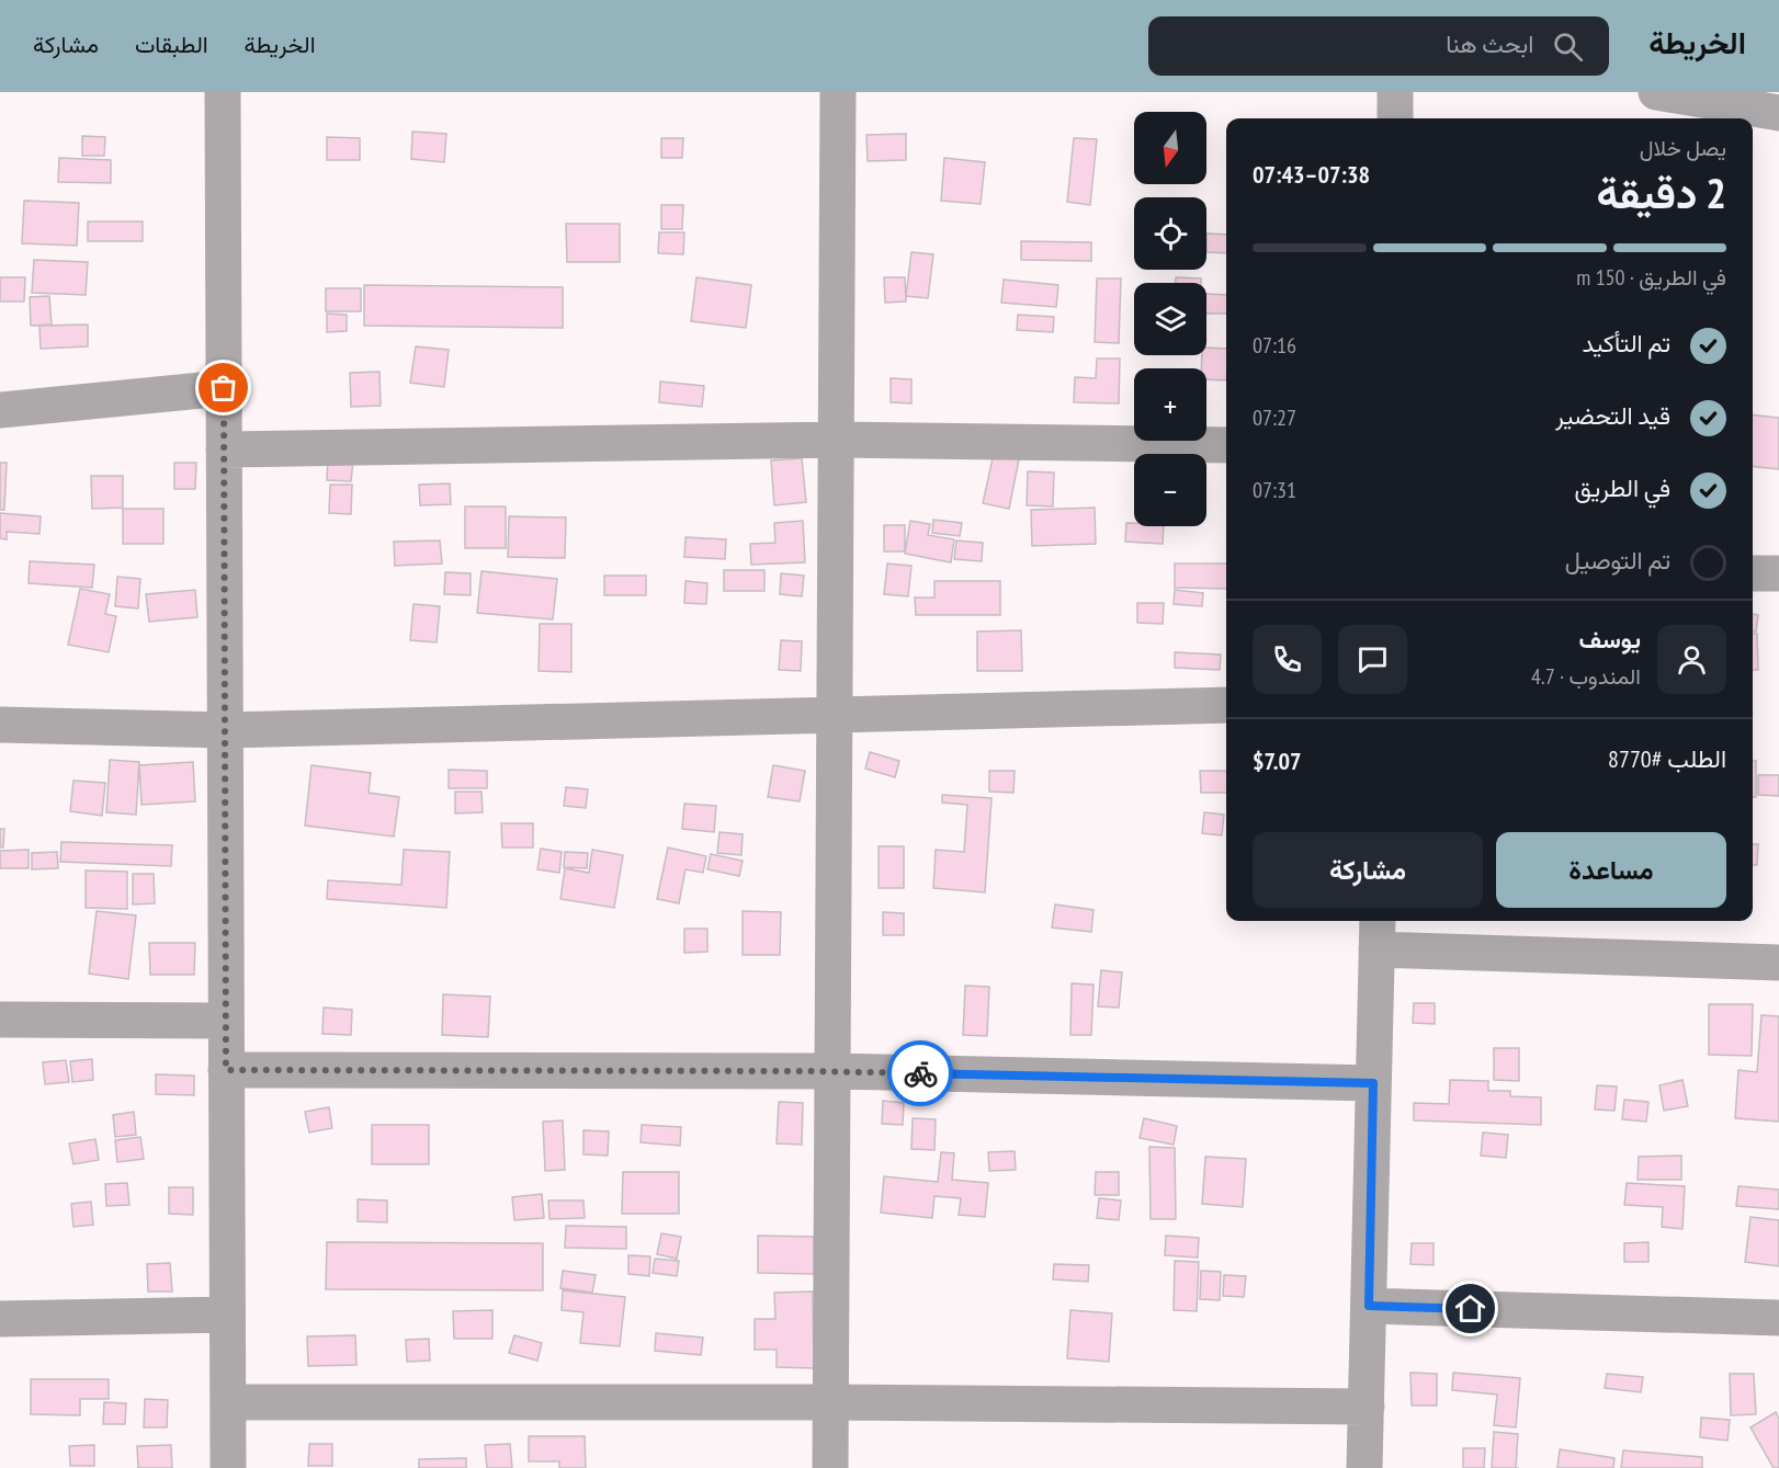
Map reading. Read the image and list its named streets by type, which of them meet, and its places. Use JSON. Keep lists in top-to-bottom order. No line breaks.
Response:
{"north":"bottom","page":{"header":"الخريطة","search":"ابحث هنا","nav":["الخريطة","الطبقات","مشاركة"],"map_buttons":["+","−"],"heading":["2 دقيقة","يصل خلال","07:38–07:43"],"panel":["يوسف","المندوب · 4.7","الطلب #8770","$7.07"],"bar":"في الطريق · 150 m","list":[["تم التأكيد","07:16"],["قيد التحضير","07:27"],["في الطريق","07:31"],"تم التوصيل"],"buttons":["مساعدة","مشاركة"]}}
